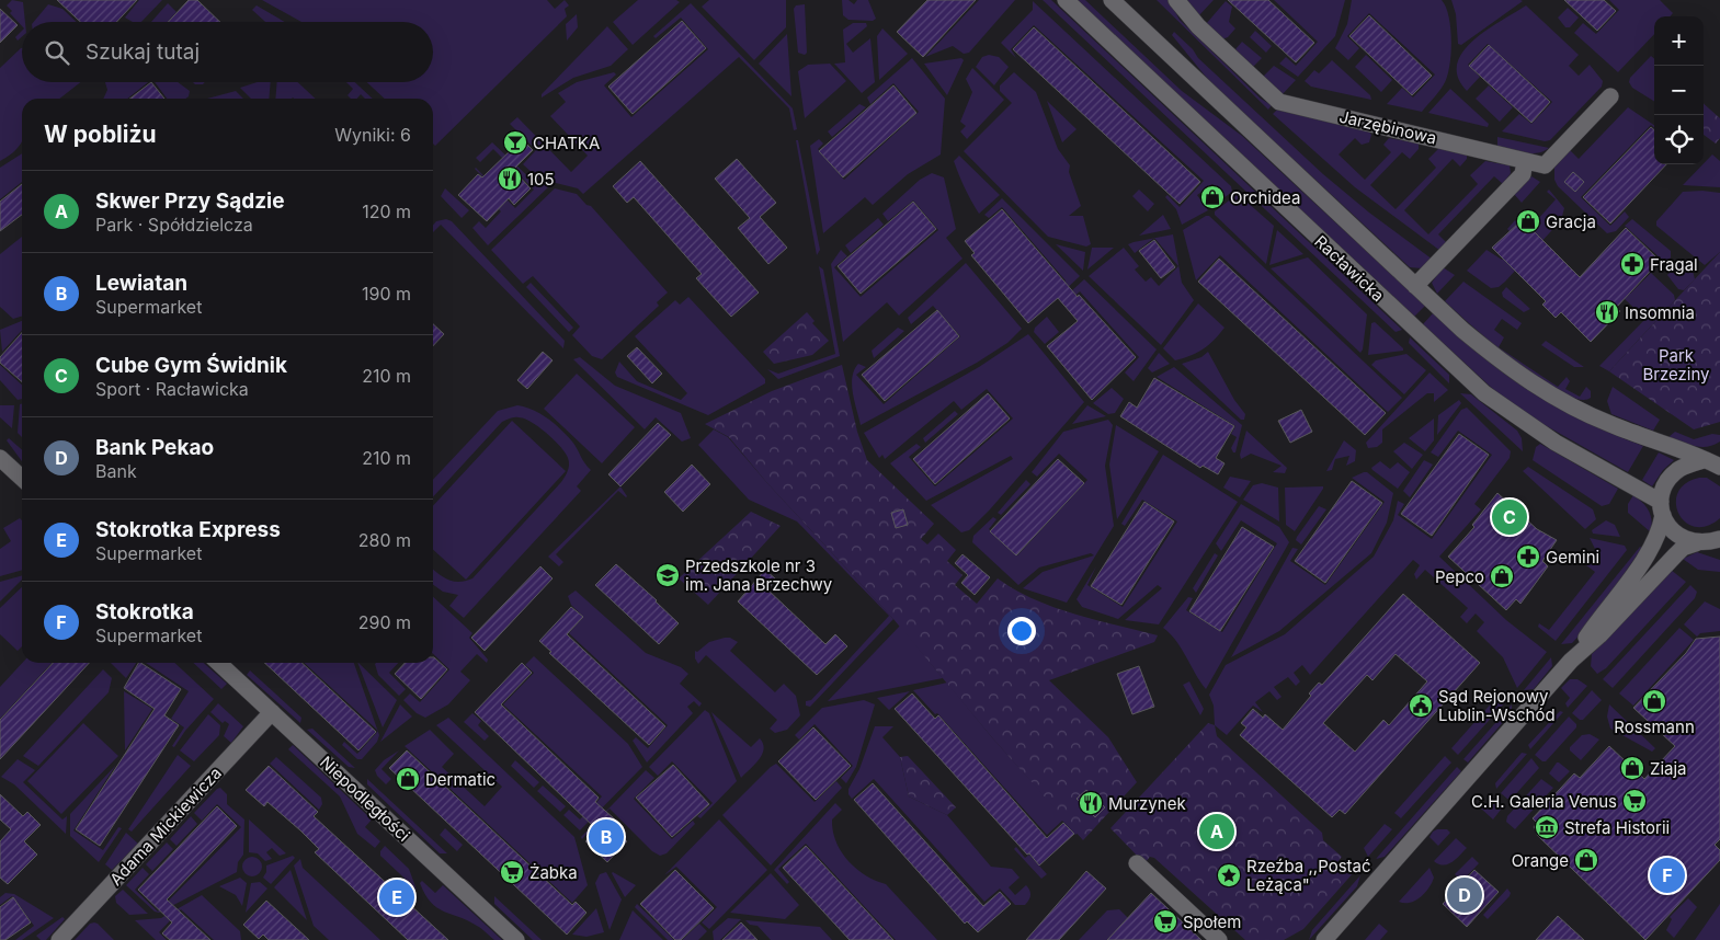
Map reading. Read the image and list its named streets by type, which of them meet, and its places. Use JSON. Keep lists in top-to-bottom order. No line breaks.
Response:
{"streets":{"street":["Jarzębinowa","Racławicka","Niepodległości","Adama Mickiewicza"]},"crossings":[["Niepodległości","Adama Mickiewicza"]],"parks":["Park Brzeziny"],"places":{"bar":["CHATKA"],"restaurant":["105","Insomnia","Murzynek"],"shop":["Orchidea","Gracja","Pepco","Rossmann","Ziaja","Dermatic","Orange"],"pharmacy":["Fragal","Gemini"],"school or university":["Przedszkole nr 3 im. Jana Brzechwy"],"public building":["Sąd Rejonowy Lublin-Wschód"],"supermarket":["C.H. Galeria Venus","Żabka","Społem"],"museum":["Strefa Historii"],"place":["Rzeźba ,,Postać Leżąca\""]},"page":{"map_buttons":["+","−"],"search":"Szukaj tutaj","heading":["W pobliżu","Wyniki: 6"],"list":[{"mark":"A","name":"Skwer Przy Sądzie","note":"Park · Spółdzielcza","value":"120 m"},{"mark":"B","name":"Lewiatan","note":"Supermarket","value":"190 m"},{"mark":"C","name":"Cube Gym Świdnik","note":"Sport · Racławicka","value":"210 m"},{"mark":"D","name":"Bank Pekao","note":"Bank","value":"210 m"},{"mark":"E","name":"Stokrotka Express","note":"Supermarket","value":"280 m"},{"mark":"F","name":"Stokrotka","note":"Supermarket","value":"290 m"}],"pins":["C","A","B","F","D","E"]}}
